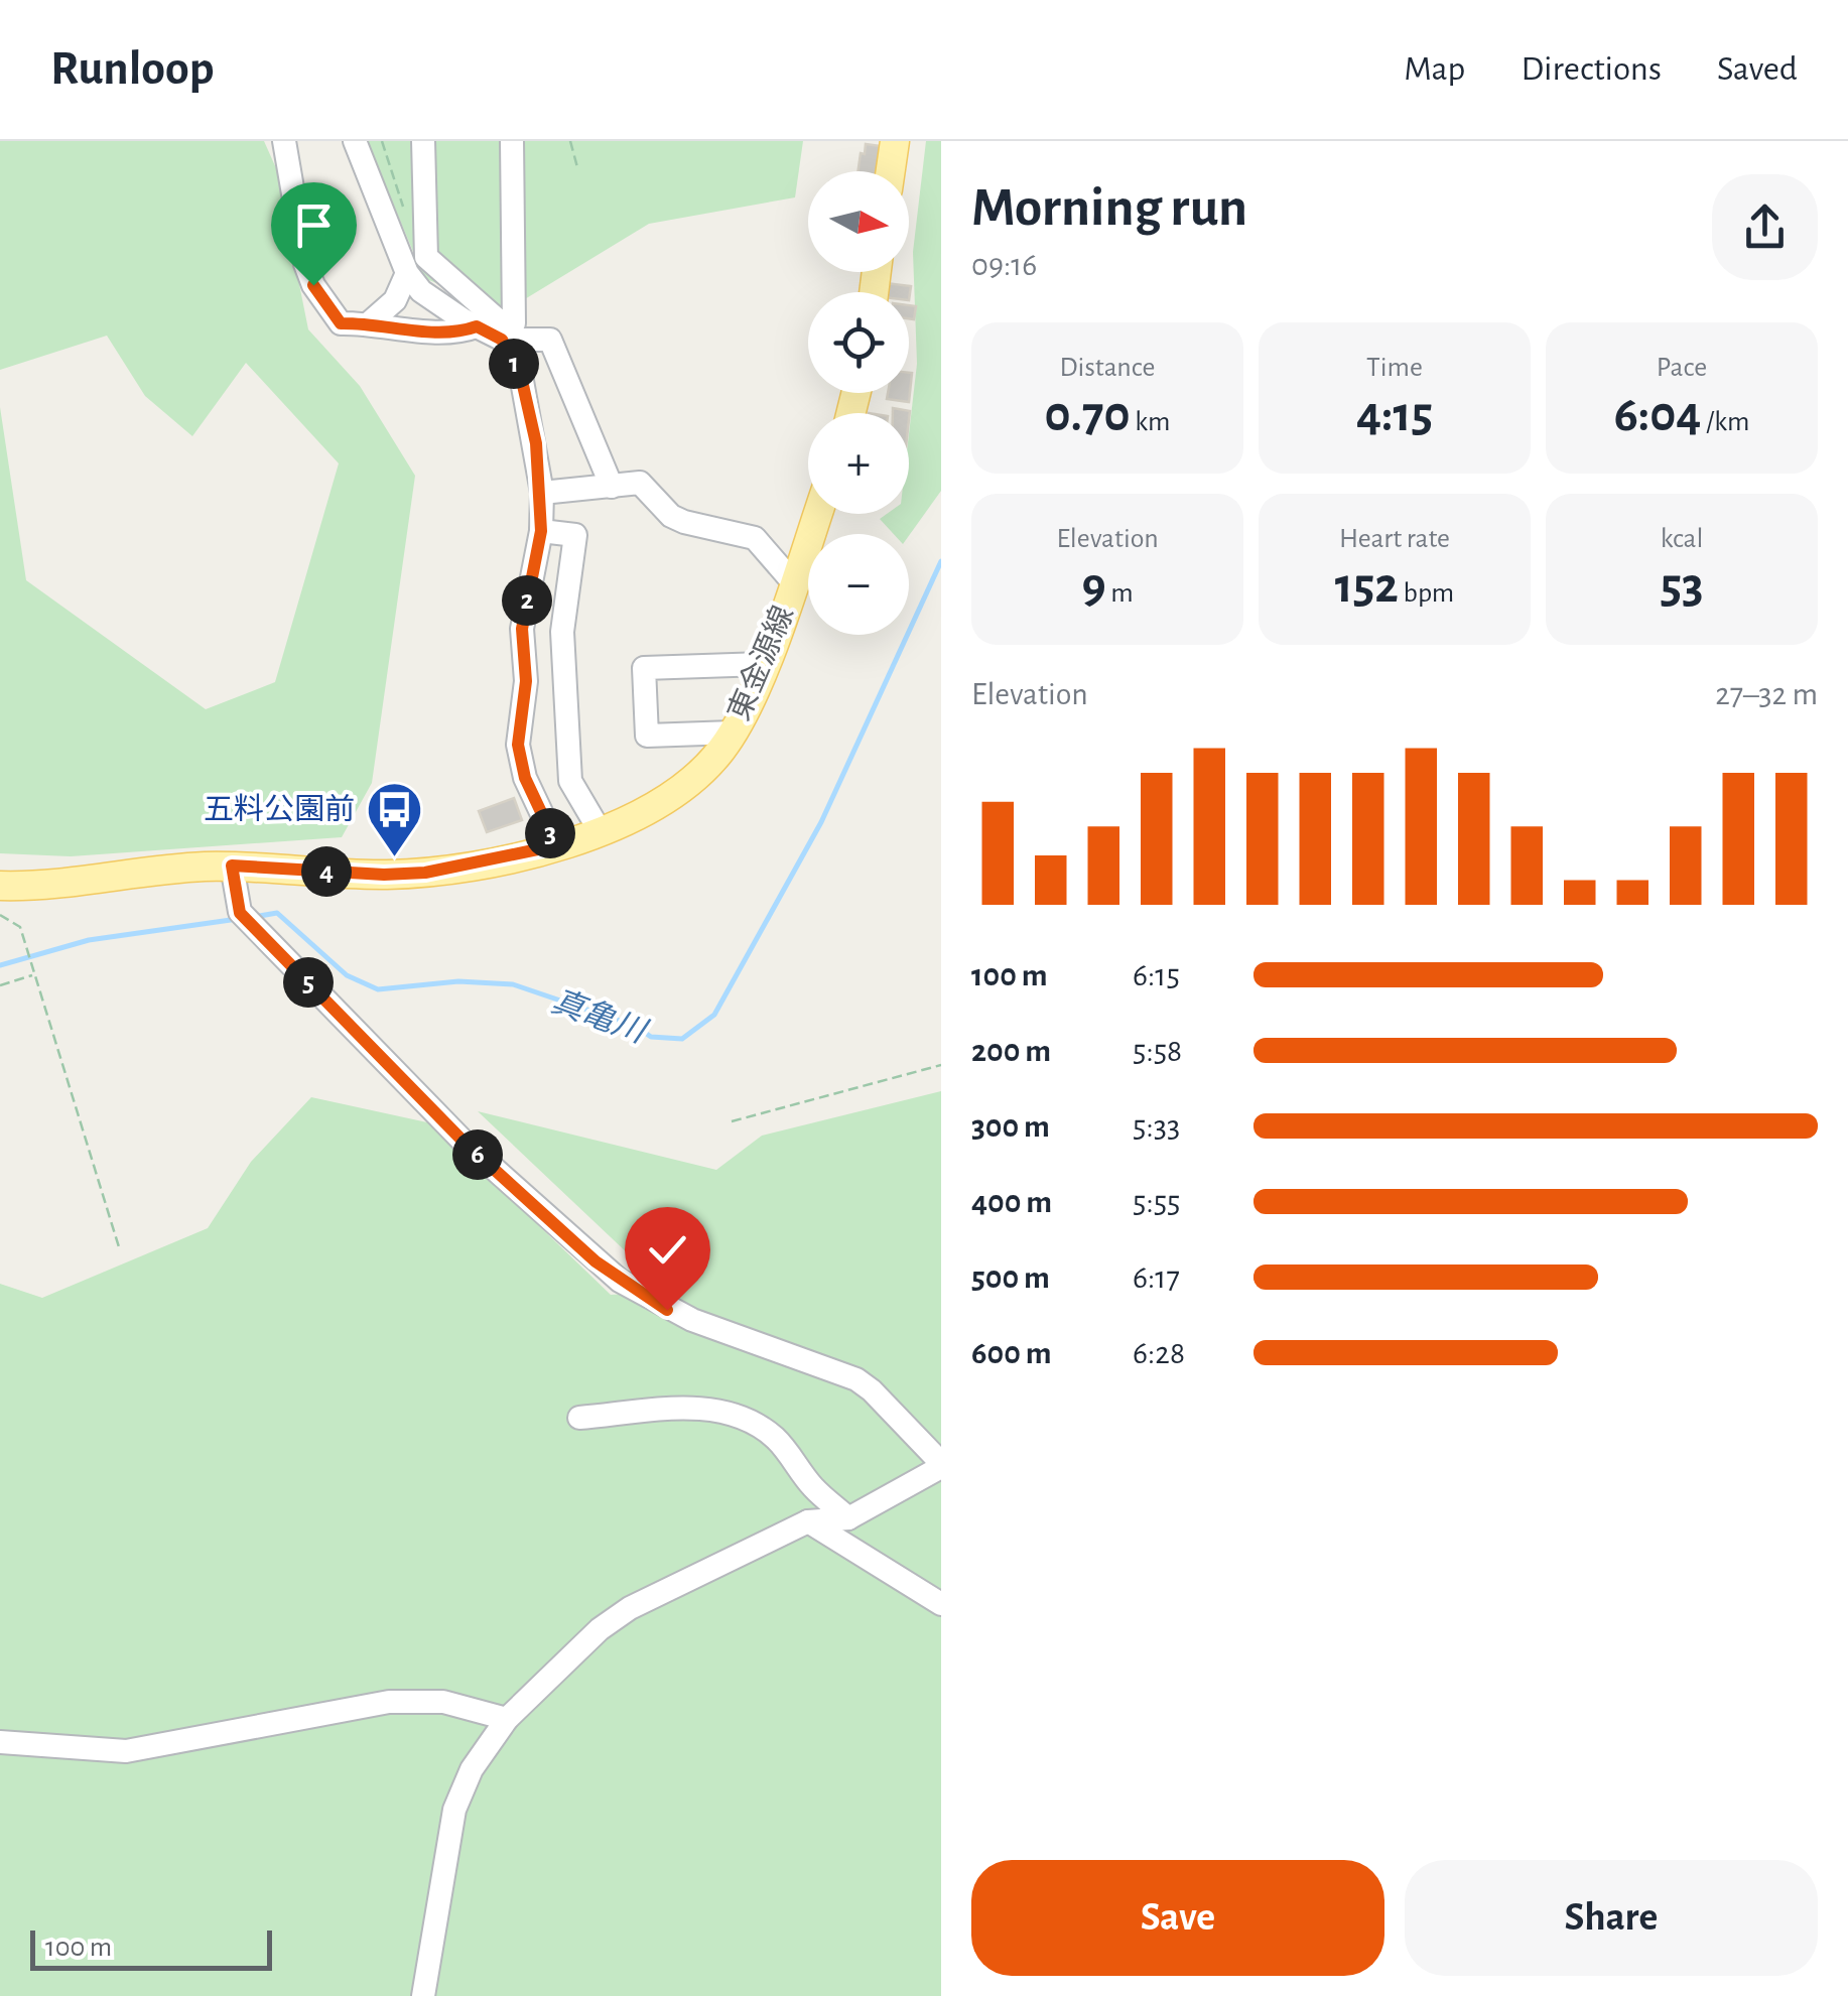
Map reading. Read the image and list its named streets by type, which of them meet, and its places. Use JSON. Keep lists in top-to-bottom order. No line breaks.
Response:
{"streets":{"main road":["東金源線"]},"water":["真亀川"],"places":{"bus stop":["五料公園前"]},"scale_bar":"100 m","north":"right","page":{"header":"Runloop","nav":["Map","Directions","Saved"],"heading":["Morning run","09:16"],"map_buttons":["+","−"],"stats":[["Distance","0.70 km"],["Time","4:15"],["Pace","6:04 /km"],["Elevation","9 m"],["Heart rate","152 bpm"],["kcal","53"]],"pins":["1","2","3","4","5","6"],"chart":["Elevation","27–32 m"],"list":[{"name":"100 m","note":"6:15"},{"name":"200 m","note":"5:58"},{"name":"300 m","note":"5:33"},{"name":"400 m","note":"5:55"},{"name":"500 m","note":"6:17"},{"name":"600 m","note":"6:28"}],"buttons":["Save","Share"],"scale":"100 m"}}
